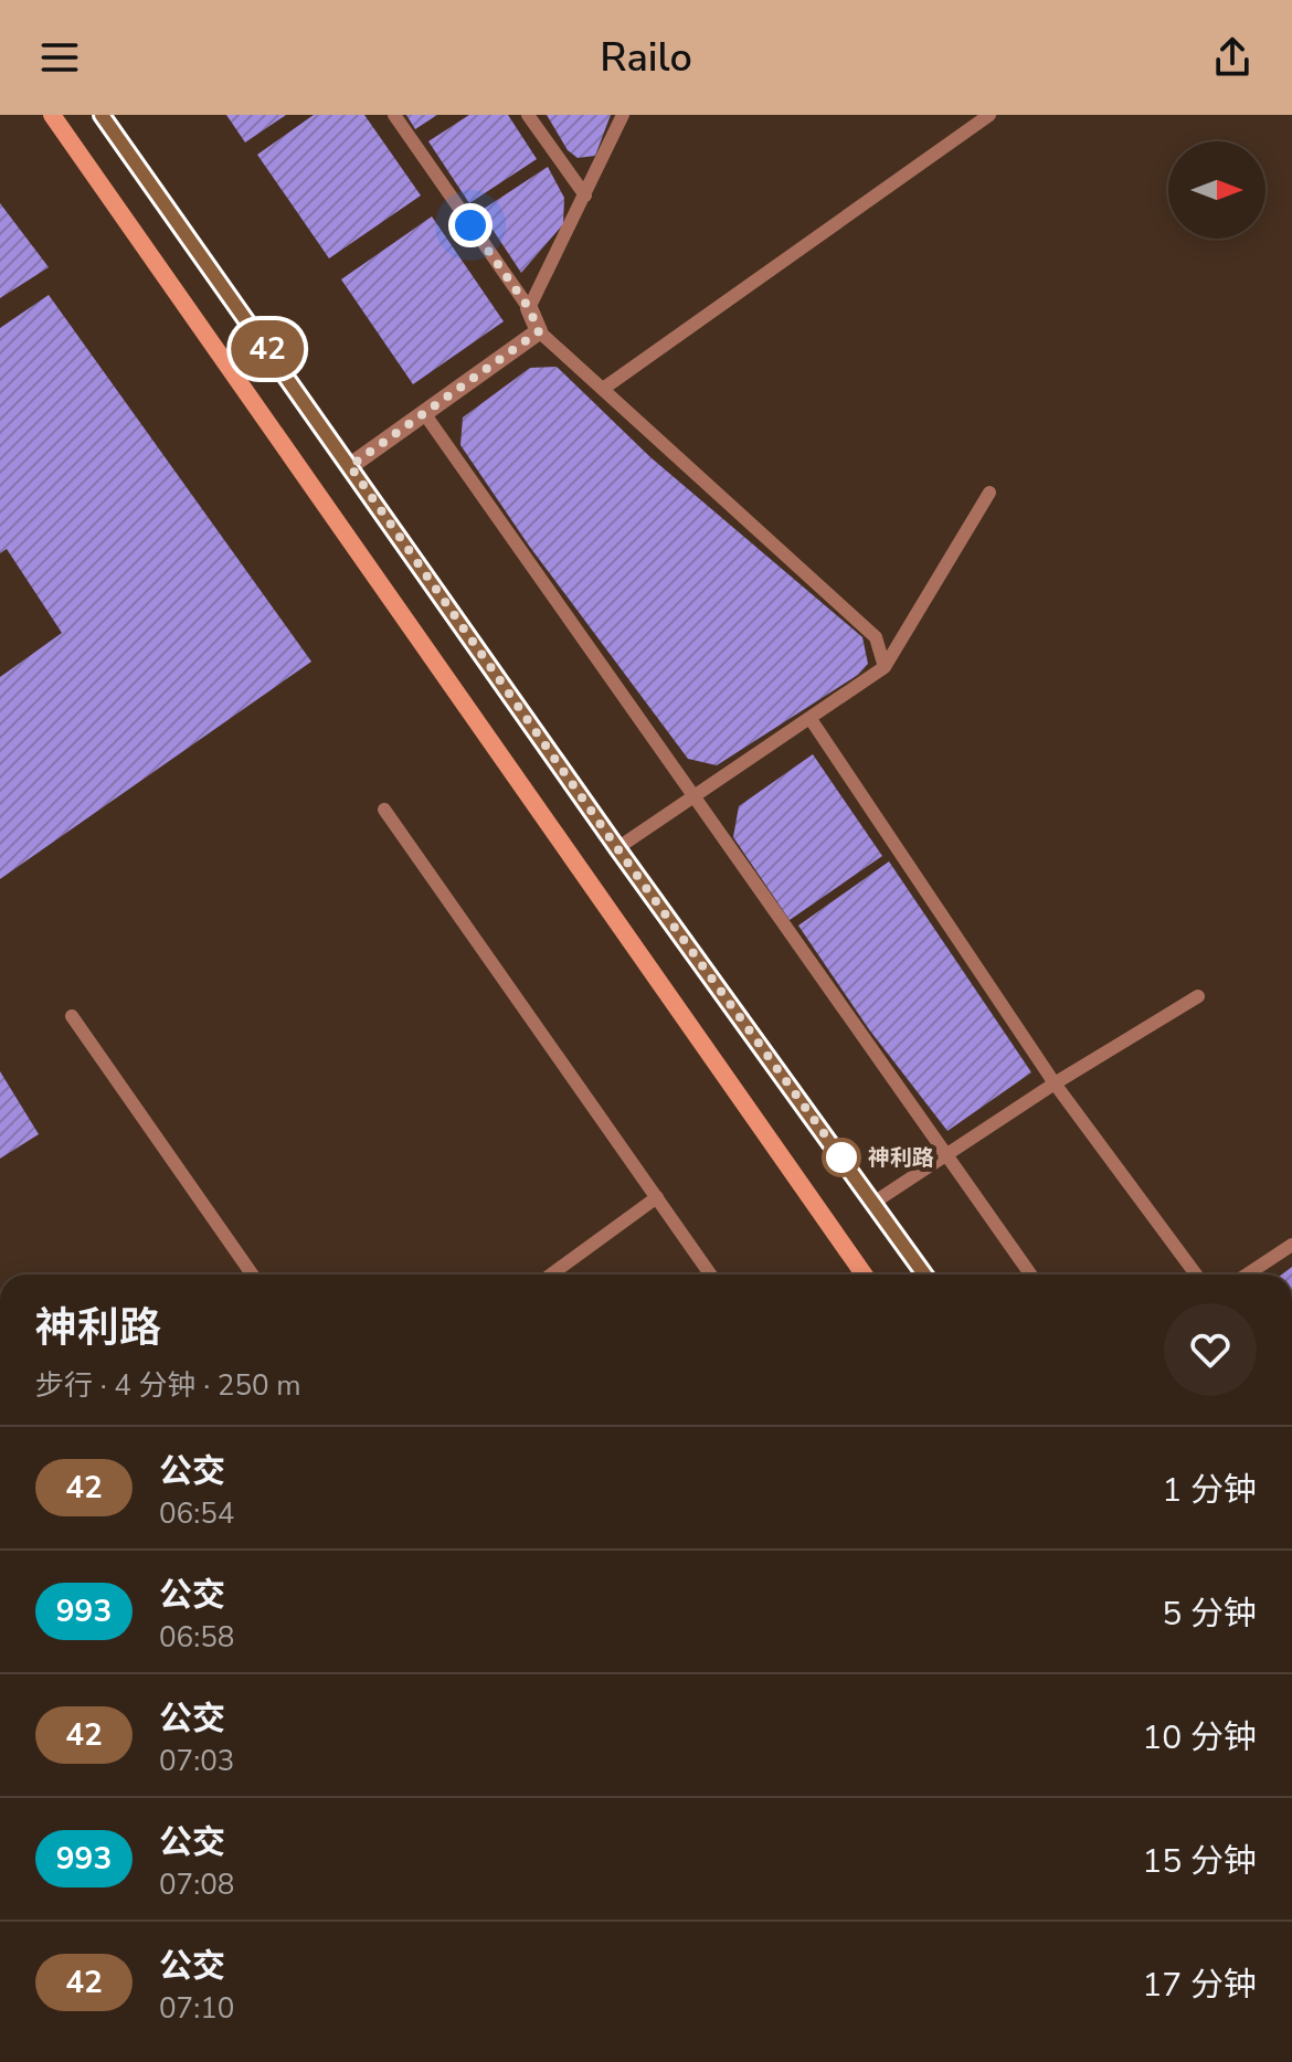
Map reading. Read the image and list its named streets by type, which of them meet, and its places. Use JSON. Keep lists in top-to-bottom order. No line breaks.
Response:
{"places":["神利路"],"lines":["bus line 42"],"north":"right","page":{"header":"Railo","on_map":"42","heading":["神利路","步行 · 4 分钟 · 250 m"],"list":[{"mark":"42","name":"公交","note":"06:54","value":"1 分钟"},{"mark":"993","name":"公交","note":"06:58","value":"5 分钟"},{"mark":"42","name":"公交","note":"07:03","value":"10 分钟"},{"mark":"993","name":"公交","note":"07:08","value":"15 分钟"},{"mark":"42","name":"公交","note":"07:10","value":"17 分钟"}]}}
